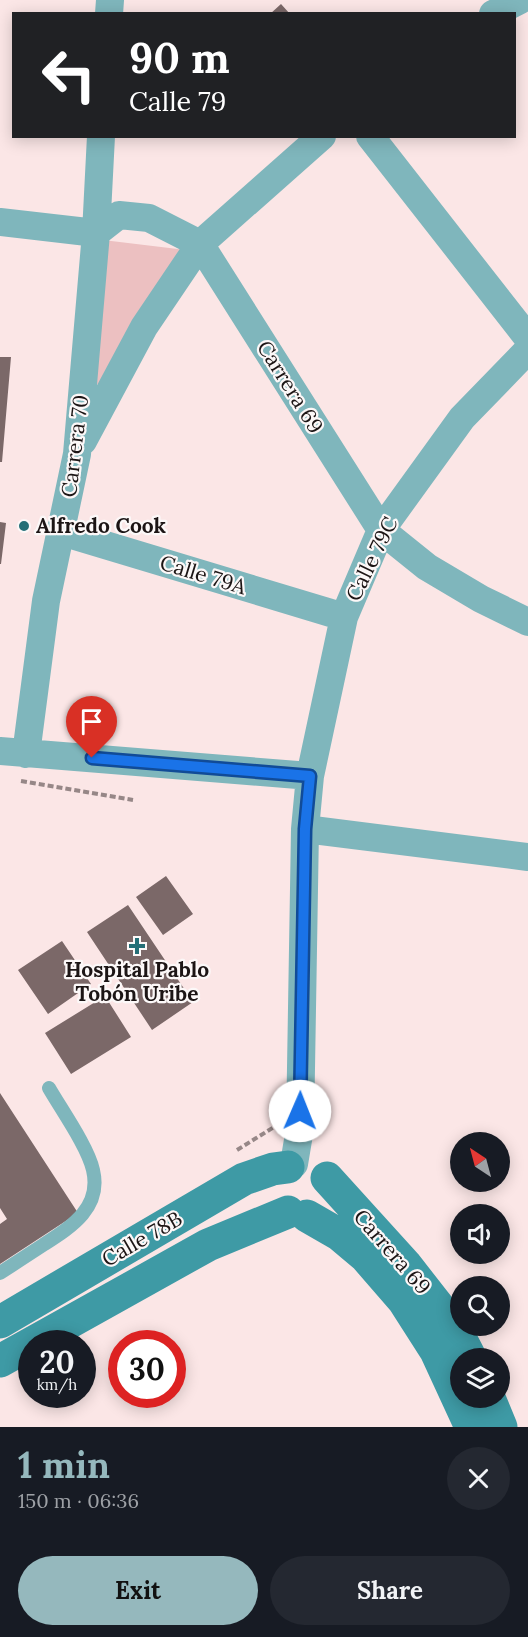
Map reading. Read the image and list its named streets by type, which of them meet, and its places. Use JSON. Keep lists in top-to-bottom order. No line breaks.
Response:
{"streets":{"main road":["Carrera 69","Calle 78B"],"street":["Carrera 70","Calle 79C","Calle 79A"]},"crossings":[["Carrera 69","Calle 79C"],["Carrera 69","Calle 78B"],["Carrera 70","Calle 79A"],["Calle 79C","Calle 79A"]],"places":{"other":["Alfredo Cook"],"health":["Hospital Pablo Tobón Uribe"]},"north":"top left","page":{"turn":["90 m","Calle 79"],"speed":"20 km/h","limit":"30","heading":["1 min","150 m · 06:36"],"buttons":["Exit","Share"]}}
